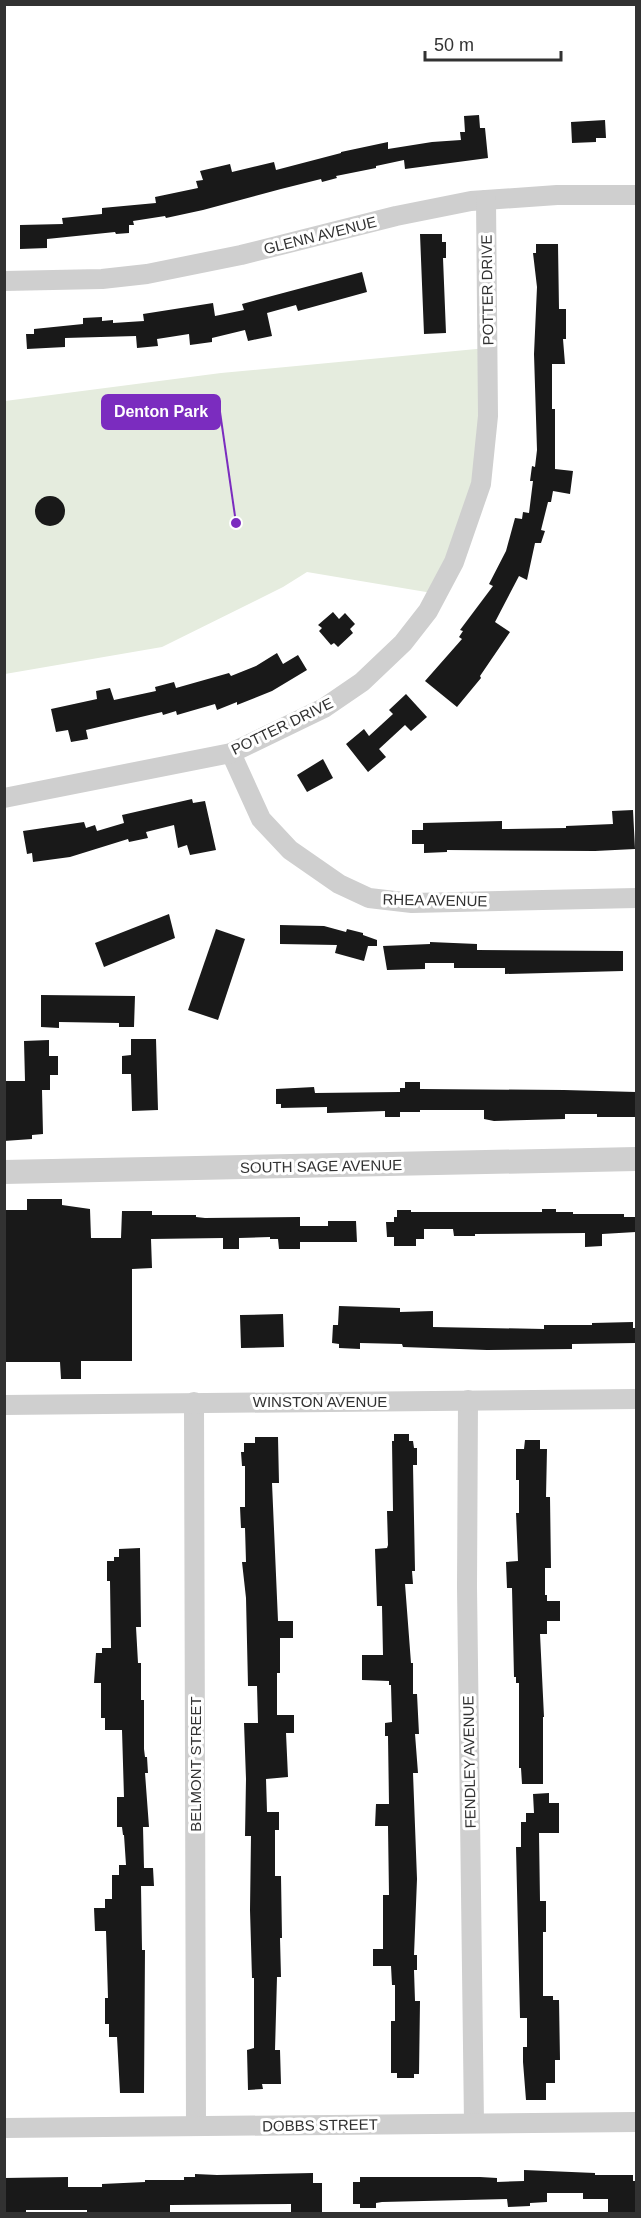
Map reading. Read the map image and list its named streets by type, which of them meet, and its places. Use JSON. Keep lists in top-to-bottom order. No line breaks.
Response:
{"streets":{"street":["GLENN AVENUE","POTTER DRIVE","RHEA AVENUE","SOUTH SAGE AVENUE","WINSTON AVENUE","FENDLEY AVENUE","BELMONT STREET","DOBBS STREET"]},"crossings":[["GLENN AVENUE","POTTER DRIVE"],["POTTER DRIVE","RHEA AVENUE"],["WINSTON AVENUE","FENDLEY AVENUE"],["WINSTON AVENUE","BELMONT STREET"],["FENDLEY AVENUE","DOBBS STREET"],["BELMONT STREET","DOBBS STREET"]],"places":["Denton Park"],"scale_bar":"50 m"}
